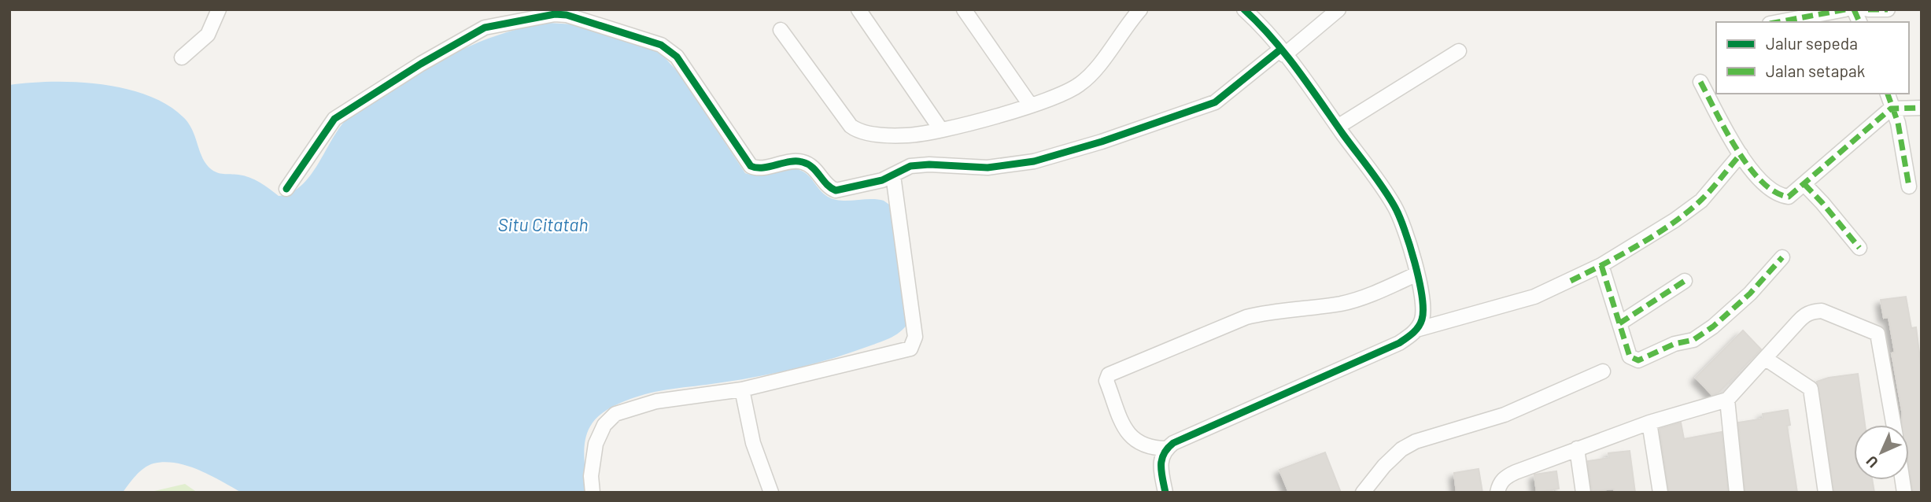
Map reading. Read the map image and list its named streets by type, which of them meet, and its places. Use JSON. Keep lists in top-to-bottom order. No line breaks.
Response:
{"water":["Situ Citatah"],"legend":["Jalur sepeda","Jalan setapak"],"north":"bottom left"}
